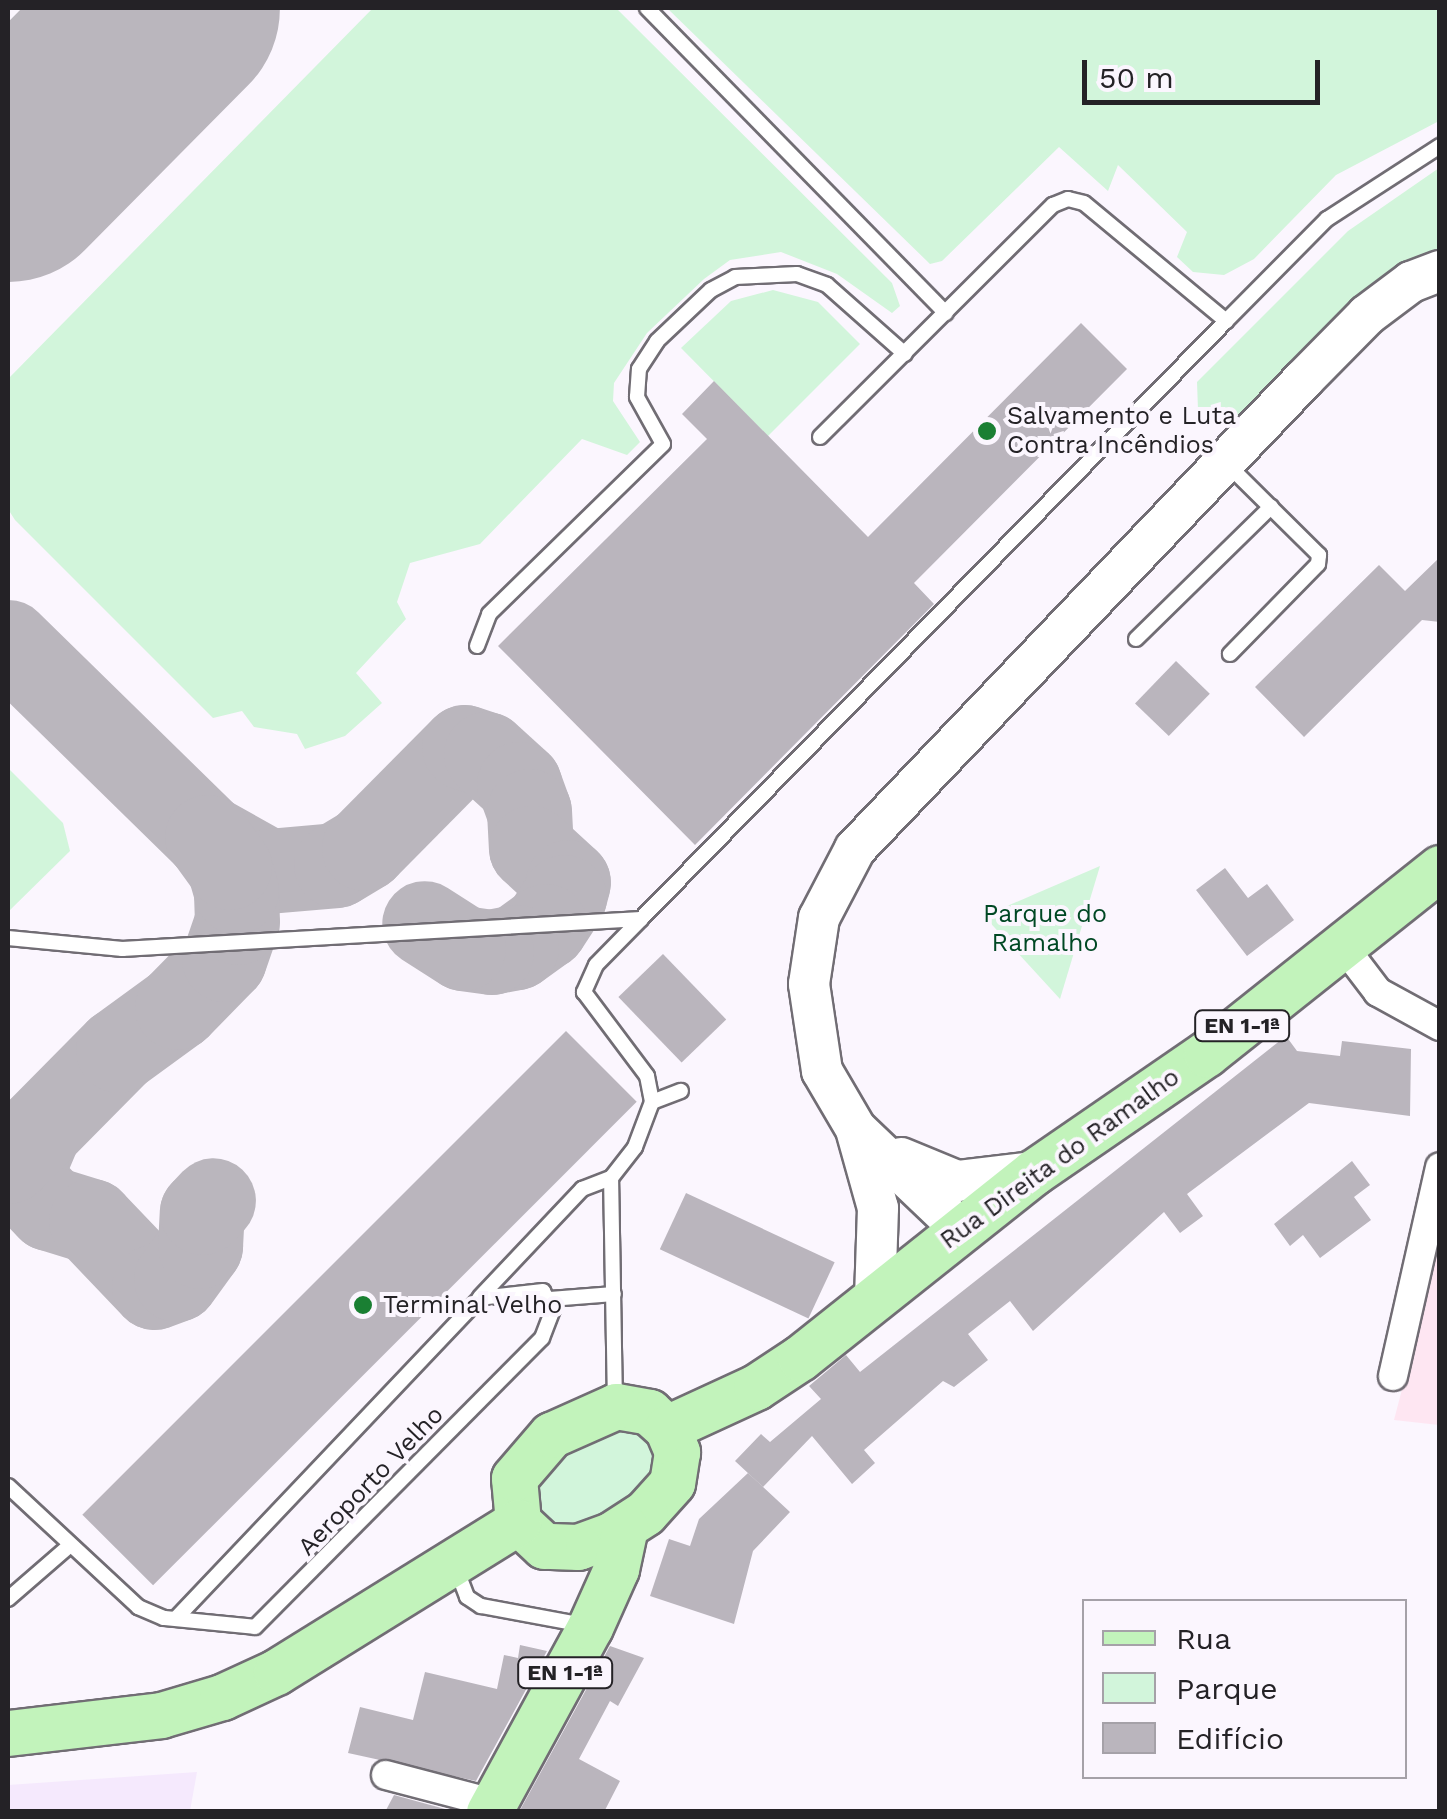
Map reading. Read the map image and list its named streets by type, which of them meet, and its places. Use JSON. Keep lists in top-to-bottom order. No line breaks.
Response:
{"streets":{"main road":["EN 1-1ª","Rua Direita do Ramalho"],"lane":["Aeroporto Velho"]},"crossings":[["EN 1-1ª","Rua Direita do Ramalho"]],"parks":["Parque do Ramalho"],"places":["Salvamento e Luta Contra Incêndios","Terminal Velho"],"legend":["Rua","Parque","Edifício"],"scale_bar":"50 m"}
